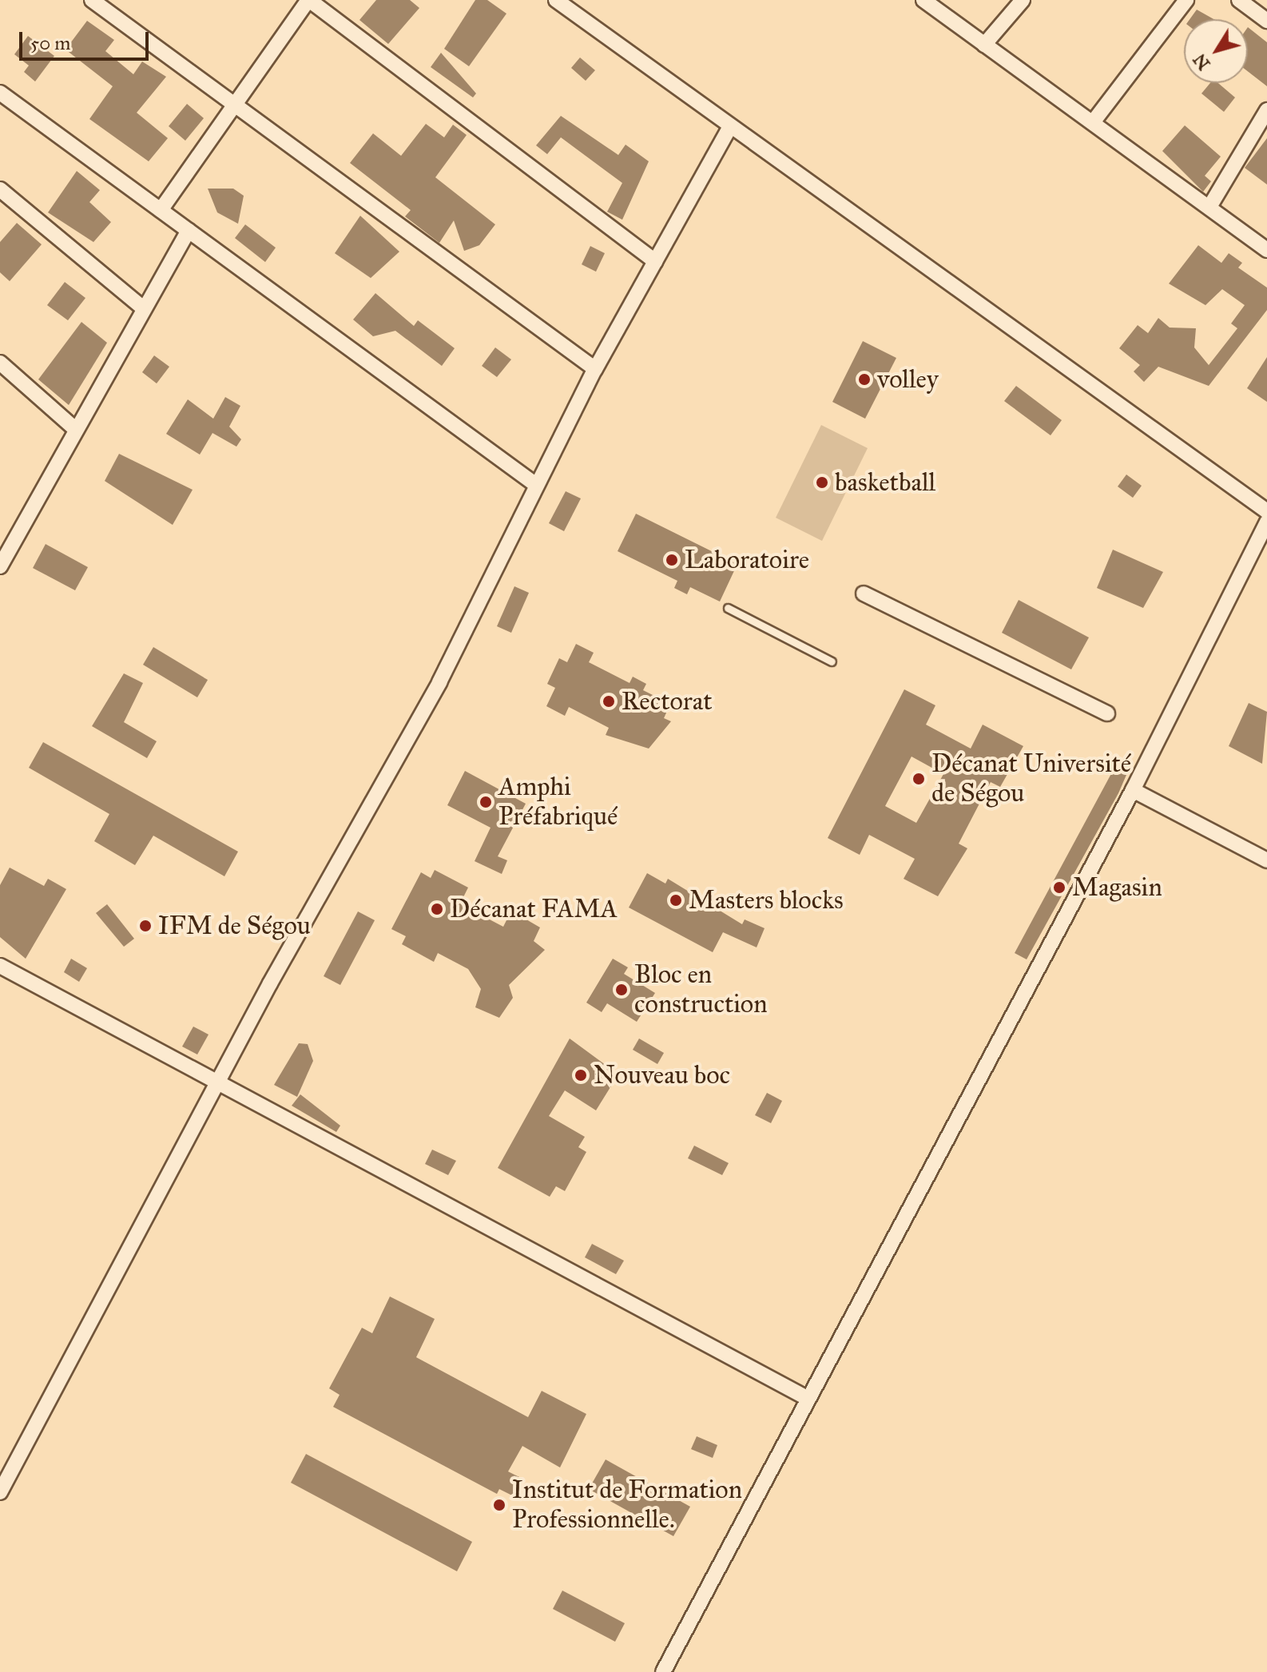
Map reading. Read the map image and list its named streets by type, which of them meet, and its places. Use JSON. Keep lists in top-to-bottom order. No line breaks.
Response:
{"places":["volley","basketball","Laboratoire","Rectorat","Décanat Université de Ségou","Amphi Préfabriqué","Magasin","Masters blocks","Décanat FAMA","IFM de Ségou","Bloc en construction","Nouveau boc","Institut de Formation Professionnelle."],"scale_bar":"50 m","north":"bottom left"}
